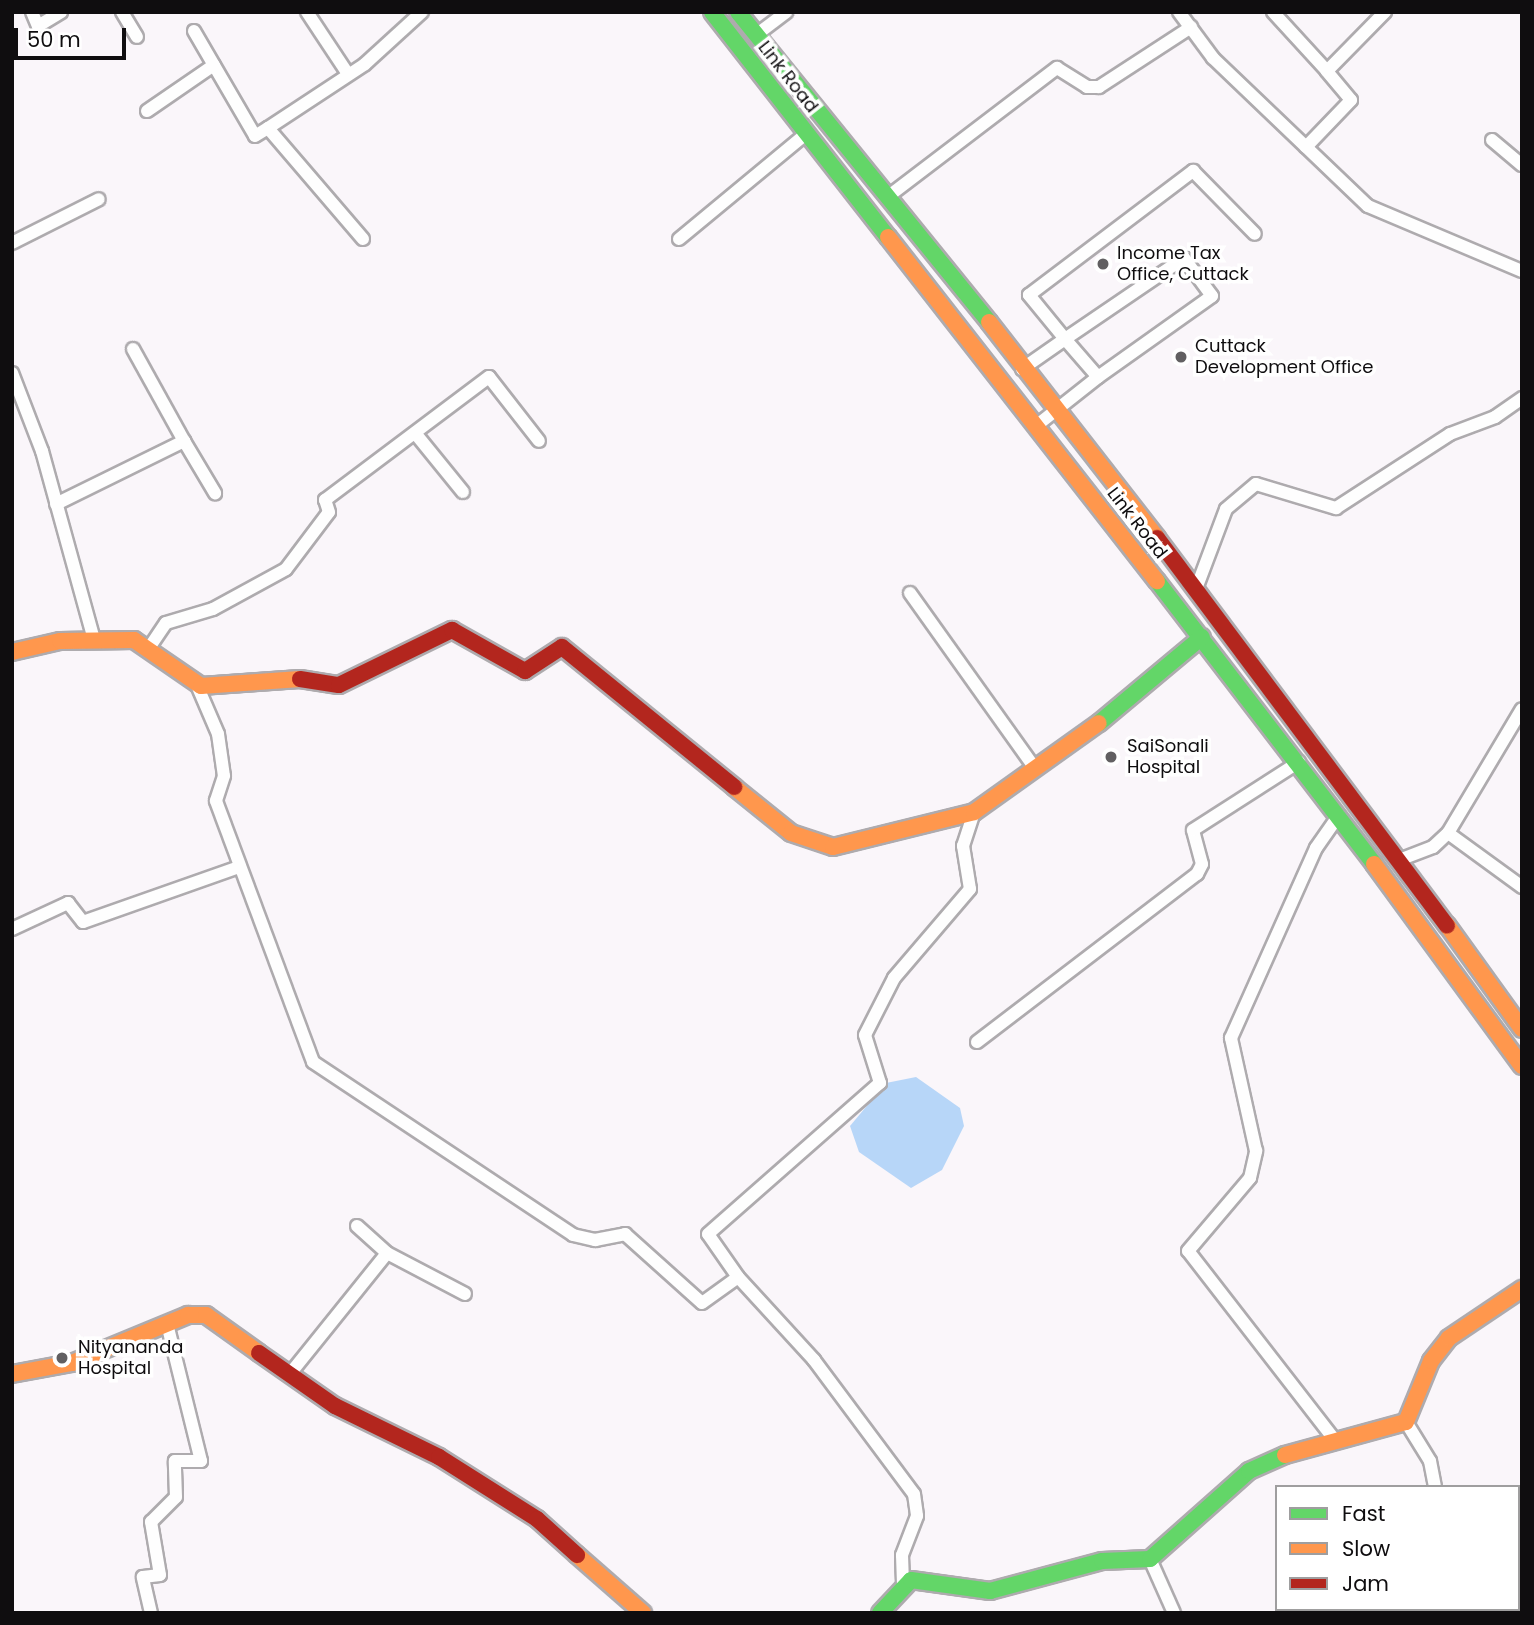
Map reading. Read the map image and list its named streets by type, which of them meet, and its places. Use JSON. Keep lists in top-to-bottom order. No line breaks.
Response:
{"streets":{"street":["Link Road"]},"places":["Income Tax Office, Cuttack","Cuttack Development Office","SaiSonali Hospital","Nityananda Hospital"],"legend":["Fast","Slow","Jam"],"scale_bar":"50 m"}
